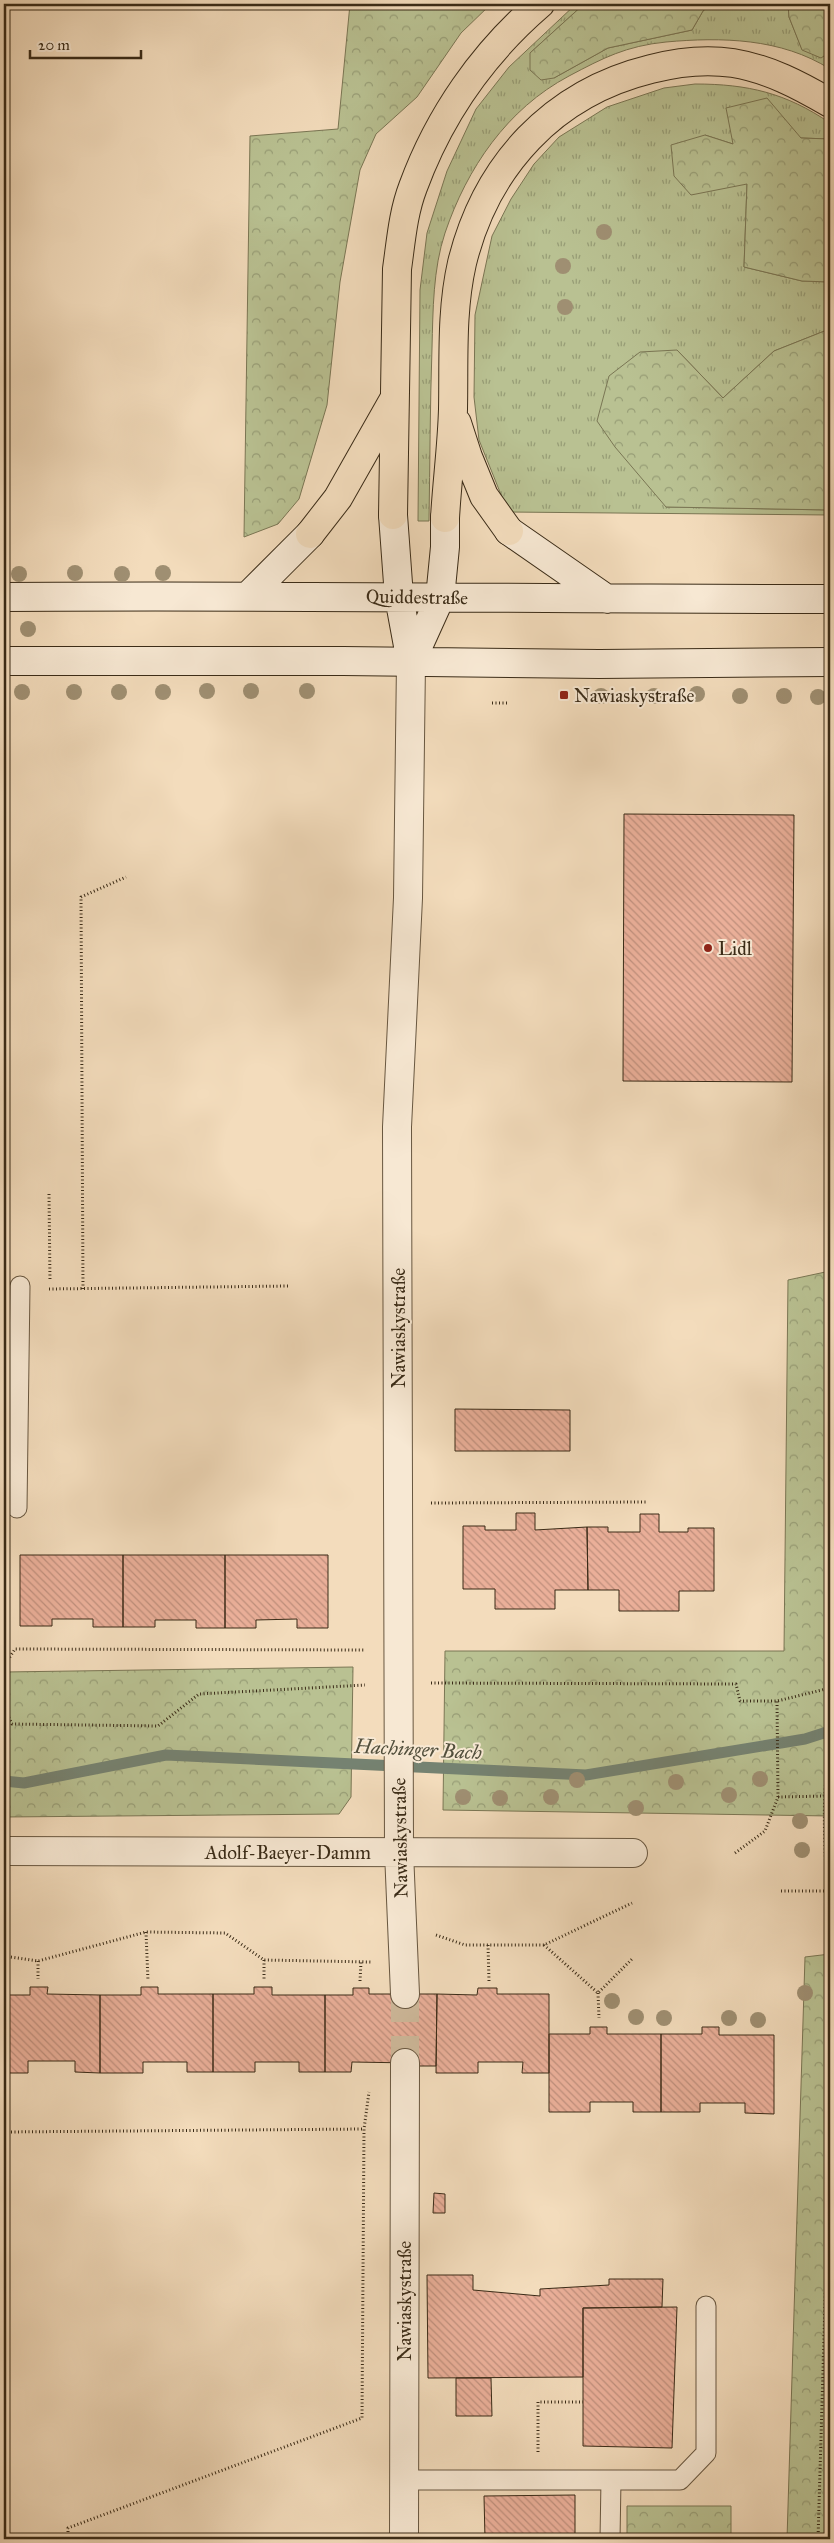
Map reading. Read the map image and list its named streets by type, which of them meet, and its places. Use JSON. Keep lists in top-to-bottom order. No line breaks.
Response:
{"streets":{"street":["Quiddestraße","Nawiaskystraße","Adolf-Baeyer-Damm"]},"crossings":[["Nawiaskystraße","Adolf-Baeyer-Damm"]],"water":["Hachinger Bach"],"places":{"transit":["Nawiaskystraße"],"other":["Lidl"]},"scale_bar":"20 m"}
